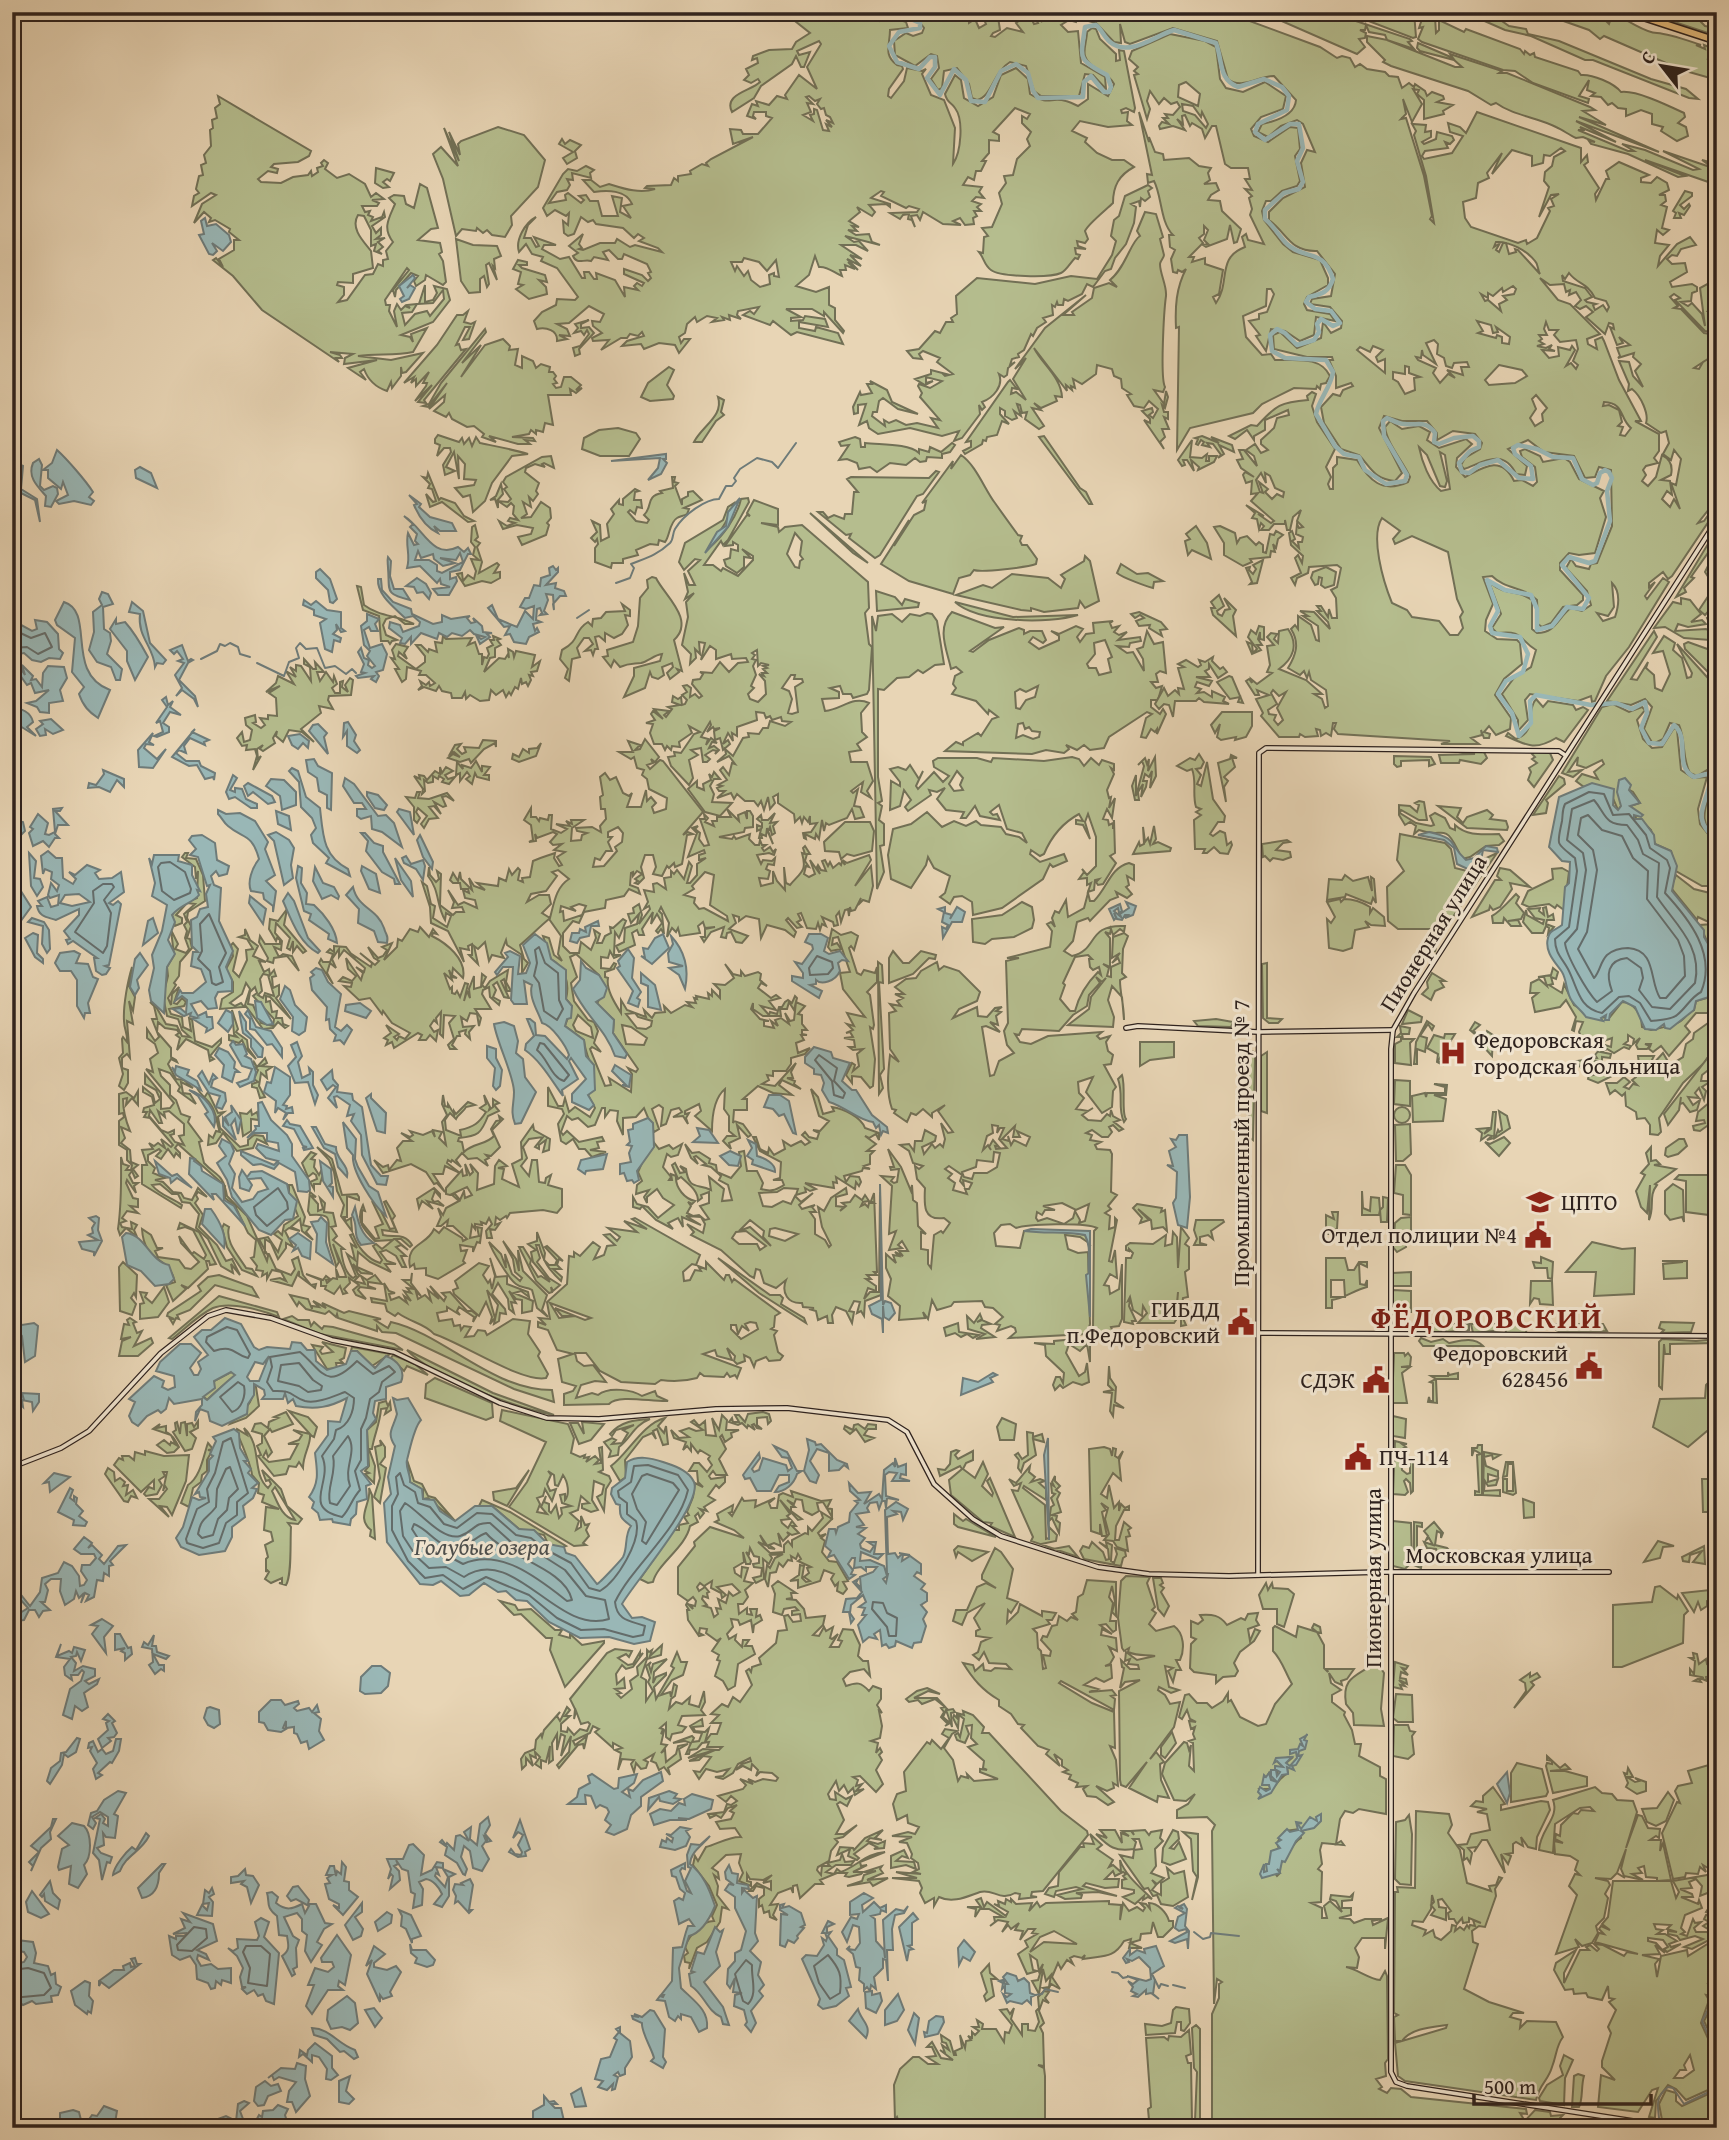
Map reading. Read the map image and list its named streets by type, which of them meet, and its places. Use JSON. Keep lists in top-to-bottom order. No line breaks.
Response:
{"streets":{"street":["Пионерная улица","Промышленный проезд № 7","Московская улица"]},"crossings":[["Пионерная улица","Промышленный проезд № 7"],["Пионерная улица","Московская улица"],["Промышленный проезд № 7","Московская улица"]],"districts":["ФЁДОРОВСКИЙ"],"water":["Голубые озера"],"places":{"hospital":["Федоровская городская больница"],"school or university":["ЦПТО"],"public building":["Отдел полиции №4","ГИБДД п.Федоровский","Федоровский 628456","СДЭК","ПЧ-114"]},"scale_bar":"500 m","north":"top left"}
